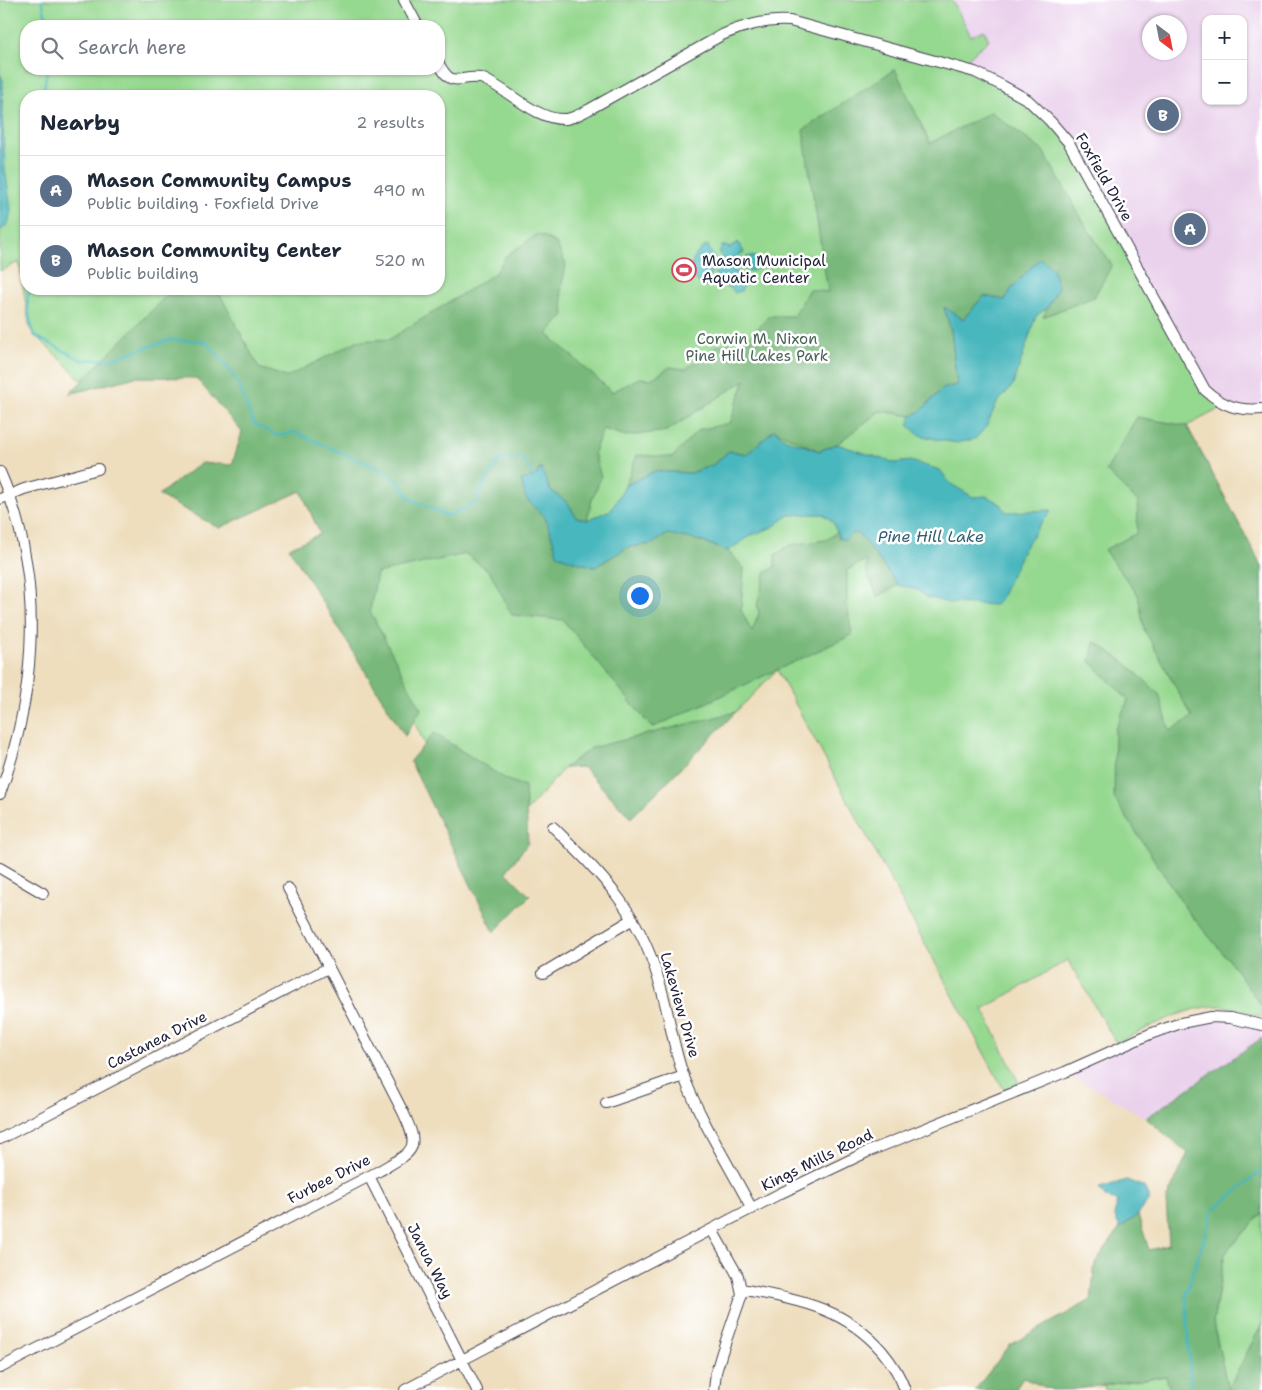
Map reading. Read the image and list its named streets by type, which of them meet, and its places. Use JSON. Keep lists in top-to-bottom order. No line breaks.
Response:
{"streets":{"street":["Foxfield Drive","Lakeview Drive","Castanea Drive","Kings Mills Road","Furbee Drive","Janua Way"]},"crossings":[["Lakeview Drive","Kings Mills Road"],["Castanea Drive","Furbee Drive"],["Kings Mills Road","Janua Way"],["Furbee Drive","Janua Way"]],"water":["Pine Hill Lake"],"parks":["Corwin M. Nixon Pine Hill Lakes Park"],"places":{"sports":["Mason Municipal Aquatic Center"]},"north":"bottom right","page":{"map_buttons":["+","−"],"search":"Search here","heading":["Nearby","2 results"],"pins":["B","A"],"list":[{"mark":"A","name":"Mason Community Campus","note":"Public building · Foxfield Drive","value":"490 m"},{"mark":"B","name":"Mason Community Center","note":"Public building","value":"520 m"}]}}
